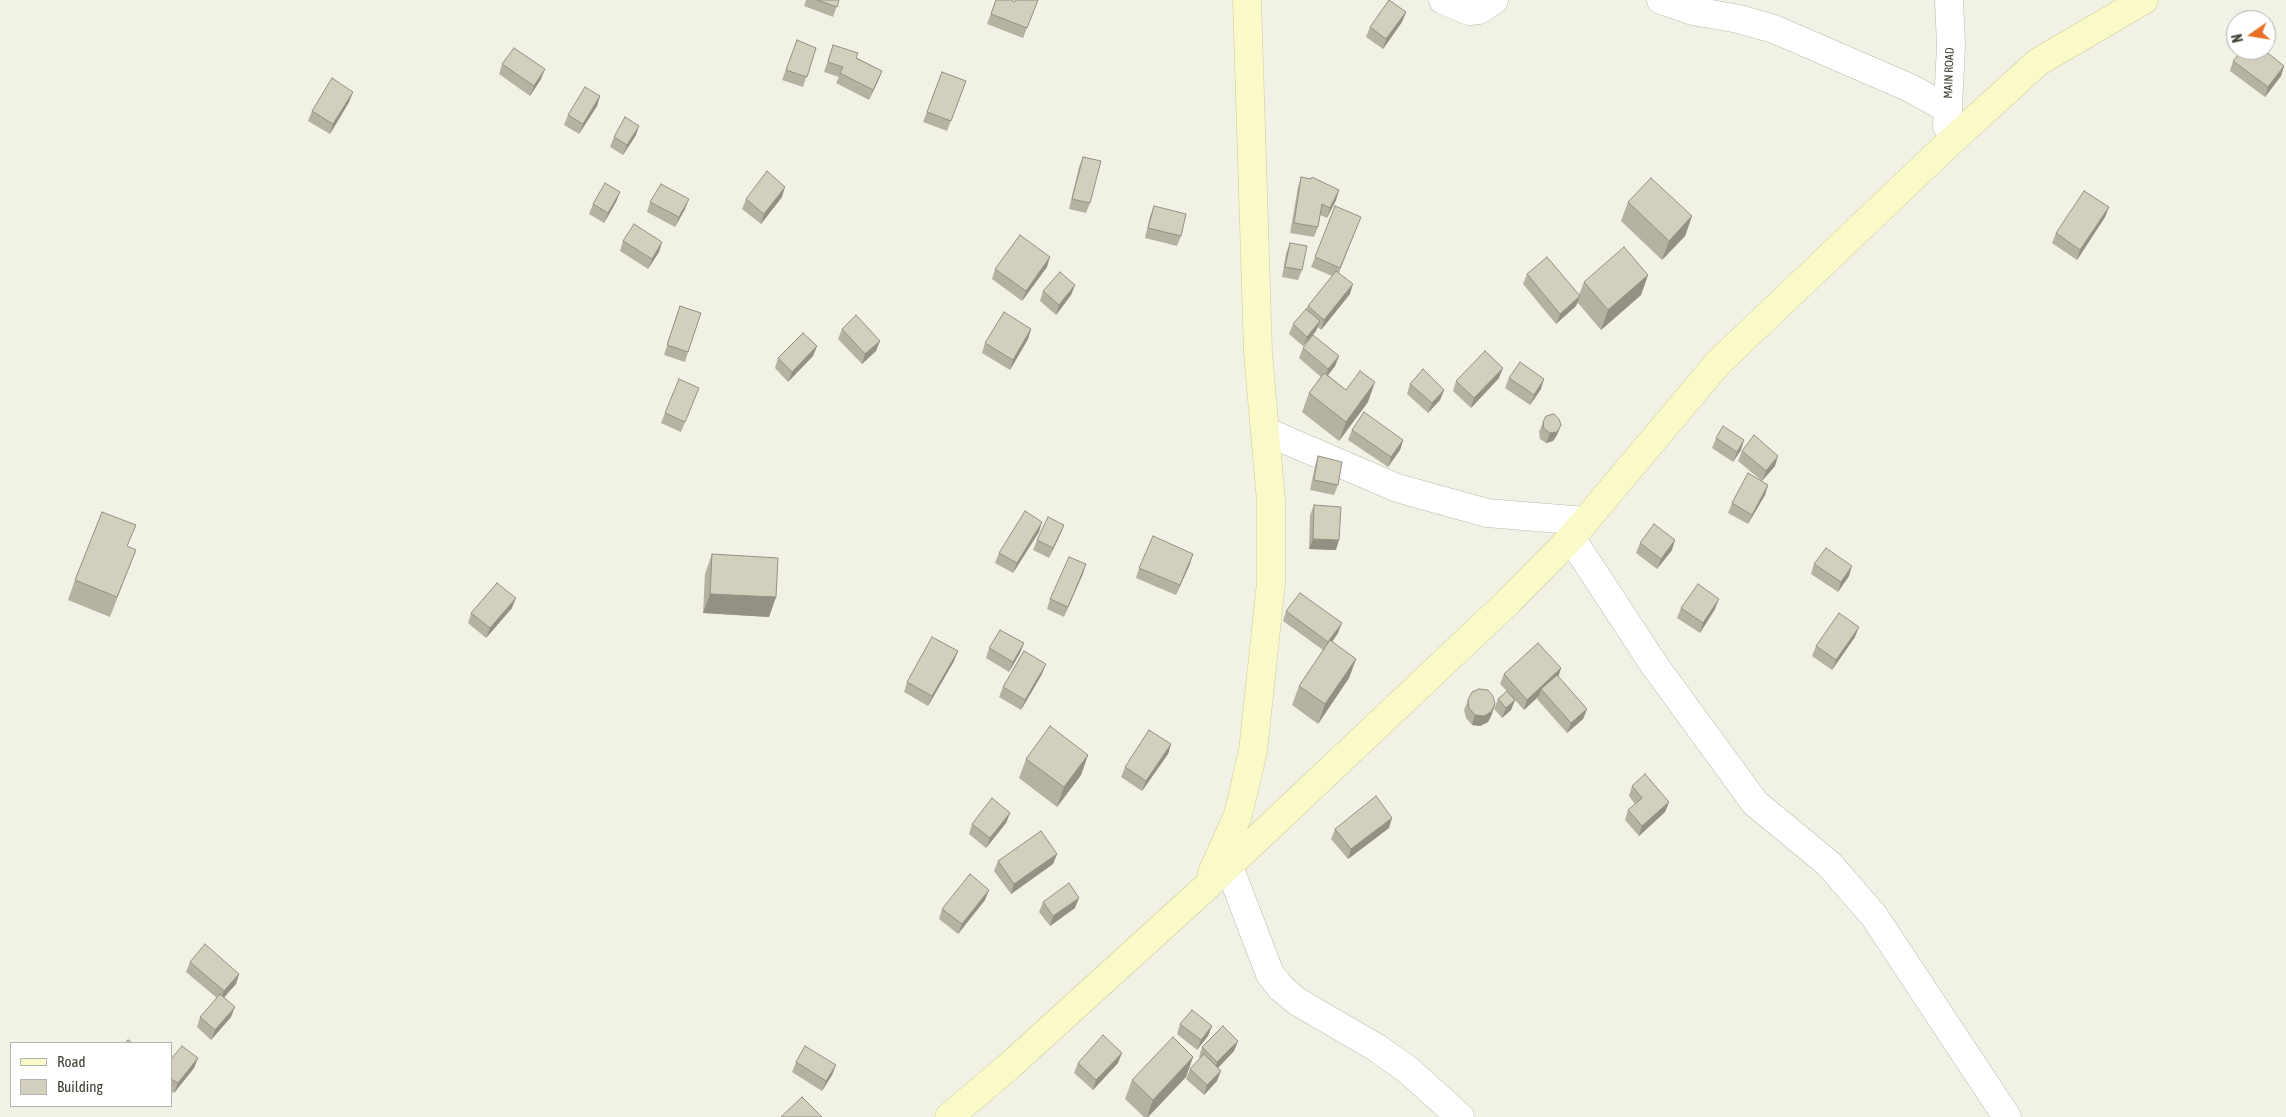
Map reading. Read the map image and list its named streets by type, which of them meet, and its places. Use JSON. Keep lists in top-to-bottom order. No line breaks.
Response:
{"streets":{"street":["MAIN ROAD"]},"legend":["Road","Building"],"north":"left"}
